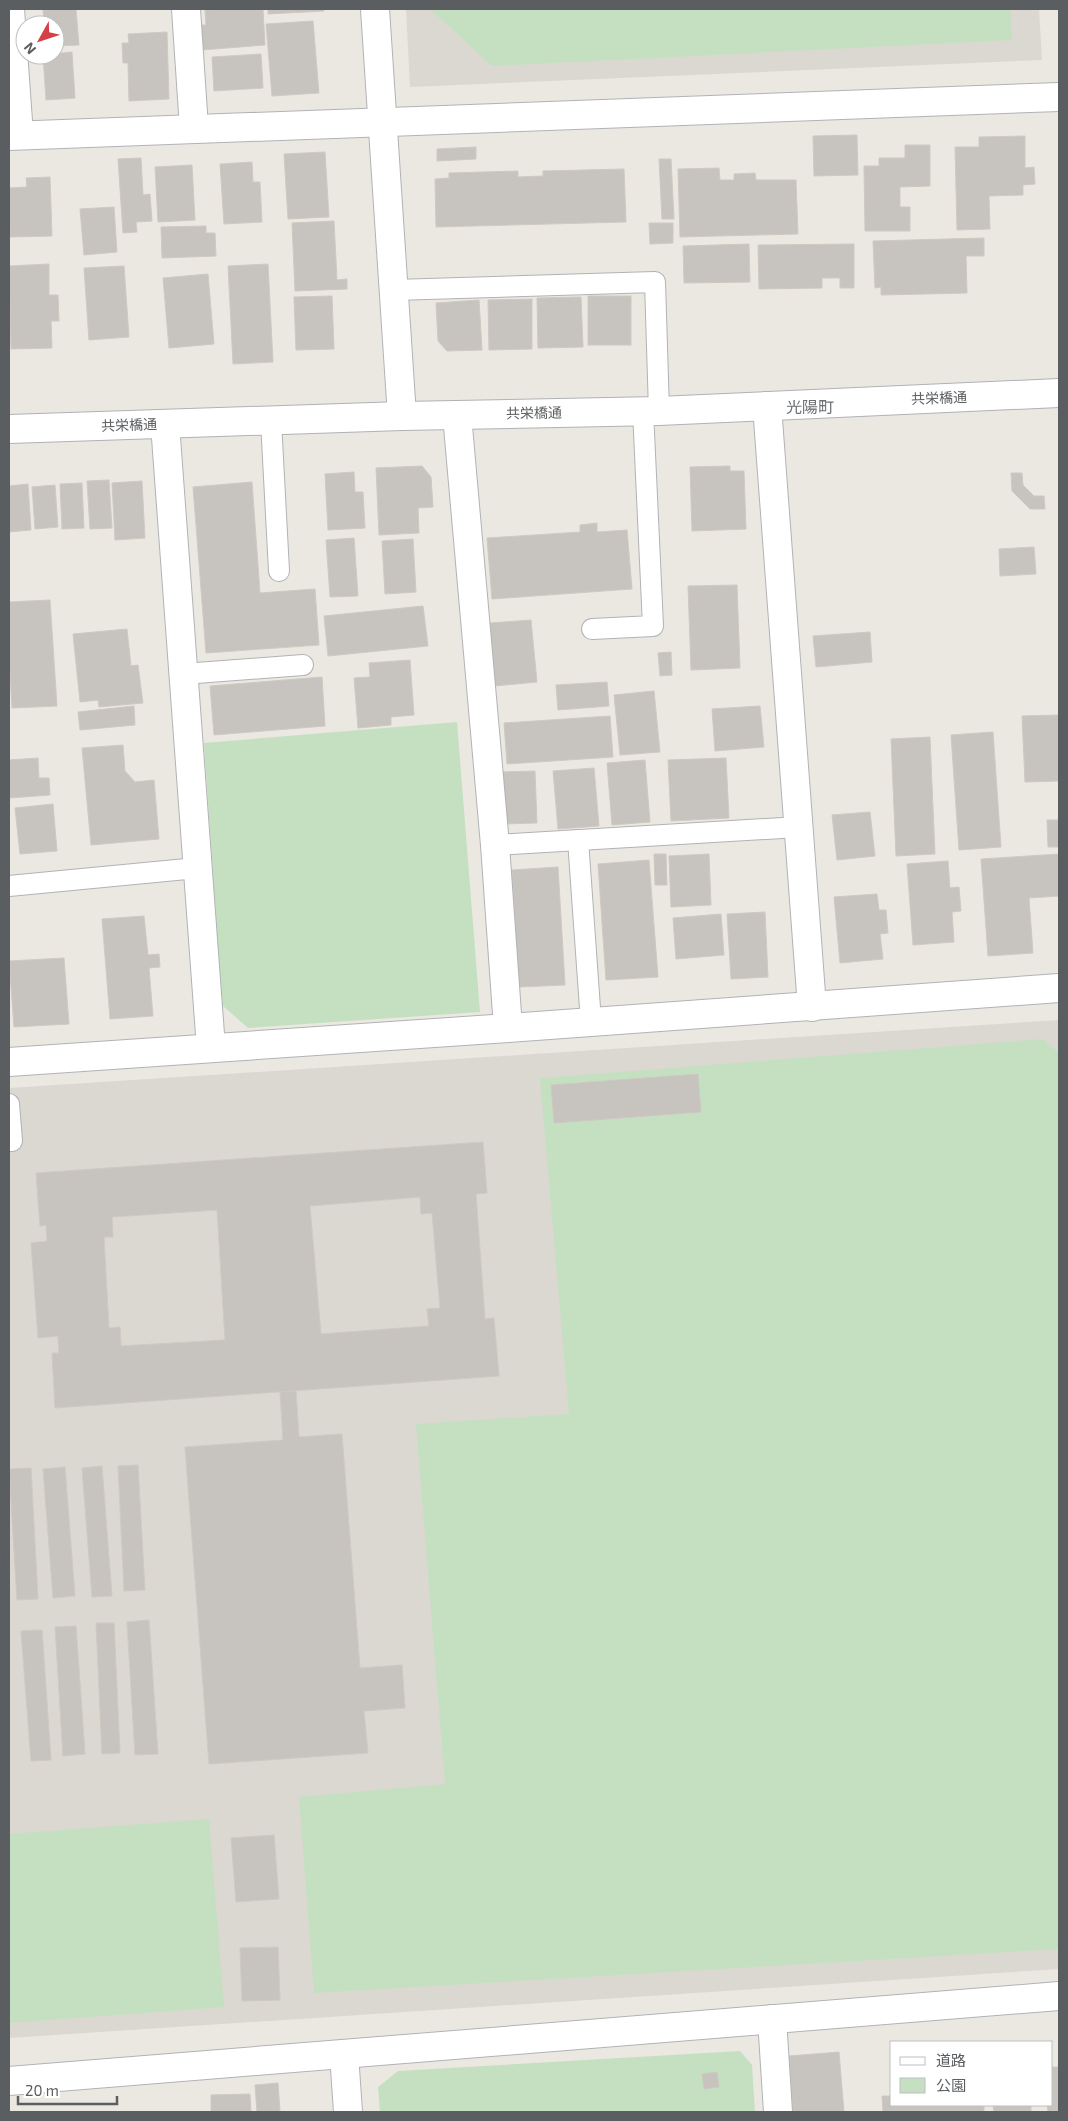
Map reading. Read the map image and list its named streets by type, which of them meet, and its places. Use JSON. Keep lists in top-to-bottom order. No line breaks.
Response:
{"streets":{"street":["共栄橋通"]},"districts":["光陽町"],"legend":["道路","公園"],"scale_bar":"20 m","north":"bottom left"}
